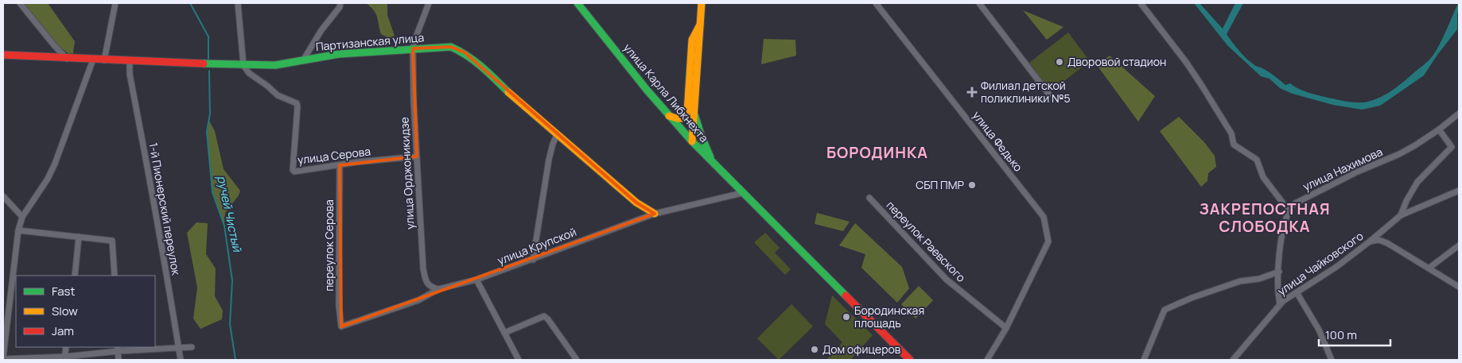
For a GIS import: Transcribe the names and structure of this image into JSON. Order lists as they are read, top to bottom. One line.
{"streets":{"main road":["Партизанская улица","улица Карла Либкнехта"],"street":["улица Федько","улица Серова","улица Нахимова","улица Орджоникидзе","1-й Пионерский переулок","переулок Раевского","переулок Серова","улица Крупской","улица Чайковского"]},"crossings":[["Партизанская улица","улица Серова"],["Партизанская улица","улица Орджоникидзе"],["Партизанская улица","1-й Пионерский переулок"],["Партизанская улица","улица Крупской"],["улица Карла Либкнехта","улица Крупской"],["улица Федько","переулок Раевского"],["улица Серова","улица Орджоникидзе"],["улица Серова","переулок Серова"],["улица Нахимова","улица Чайковского"],["улица Орджоникидзе","улица Крупской"],["переулок Серова","улица Крупской"]],"districts":["БОРОДИНКА","ЗАКРЕПОСТНАЯ СЛОБОДКА"],"water":["ручей Чистый"],"places":{"other":["Дворовой стадион","СБП ПМР","Бородинская площадь","Дом офицеров"],"health":["Филиал детской поликлиники №5"]},"legend":["Fast","Slow","Jam"],"scale_bar":"100 m"}
